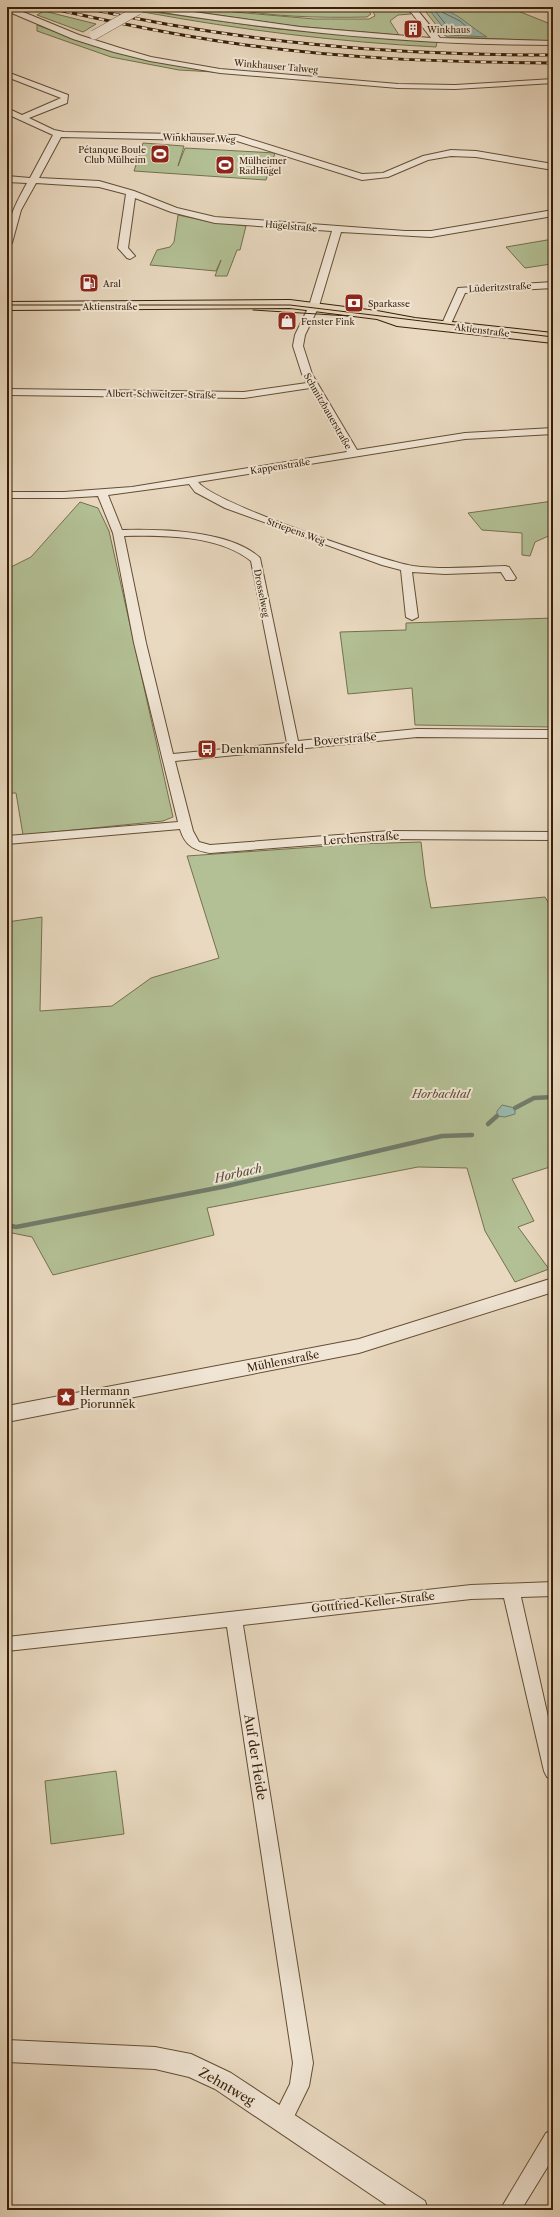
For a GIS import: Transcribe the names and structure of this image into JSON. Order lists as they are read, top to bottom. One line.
{"streets":{"main road":["Aktienstraße"],"street":["Winkhauser Talweg","Winkhauser Weg","Hügelstraße","Lüderitzstraße","Albert-Schweitzer-Straße","Schmitzbauerstraße","Kappenstraße","Striepens Weg","Drosselweg","Boverstraße","Lerchenstraße","Mühlenstraße","Gottfried-Keller-Straße","Auf der Heide","Zehntweg"]},"crossings":[["Hügelstraße","Schmitzbauerstraße"],["Lüderitzstraße","Aktienstraße"],["Aktienstraße","Schmitzbauerstraße"],["Albert-Schweitzer-Straße","Schmitzbauerstraße"],["Schmitzbauerstraße","Kappenstraße"],["Kappenstraße","Striepens Weg"],["Drosselweg","Boverstraße"],["Gottfried-Keller-Straße","Auf der Heide"],["Auf der Heide","Zehntweg"]],"water":["Horbach"],"parks":["Horbachtal"],"places":{"building":["Winkhaus"],"sports":["Pétanque Boule Club Mülheim","Mülheimer RadHügel"],"fuel station":["Aral"],"bank":["Sparkasse"],"shop":["Fenster Fink"],"bus stop":["Denkmannsfeld"],"place":["Hermann Piorunnek"]}}
